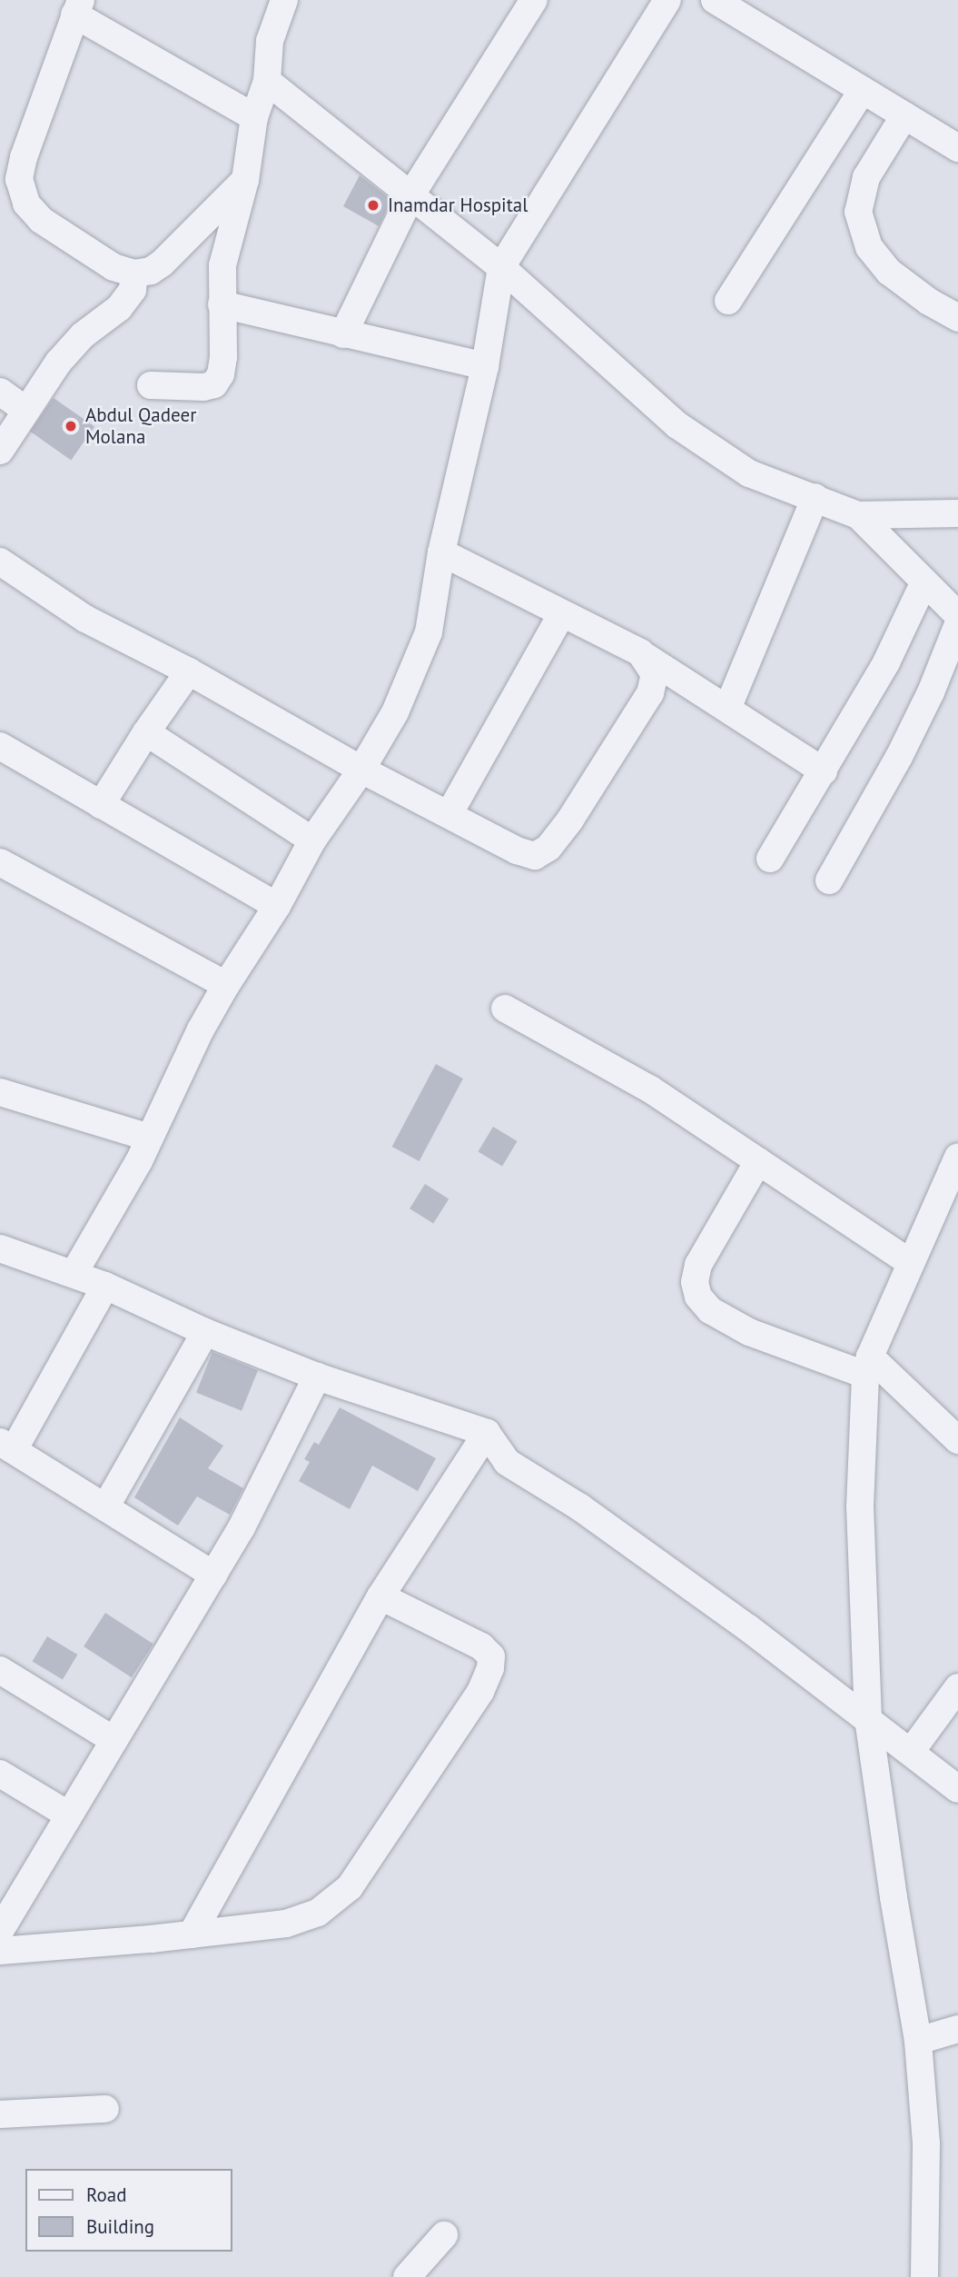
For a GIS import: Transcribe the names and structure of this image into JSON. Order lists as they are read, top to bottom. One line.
{"places":["Inamdar Hospital","Abdul Qadeer Molana"],"legend":["Road","Building"]}
